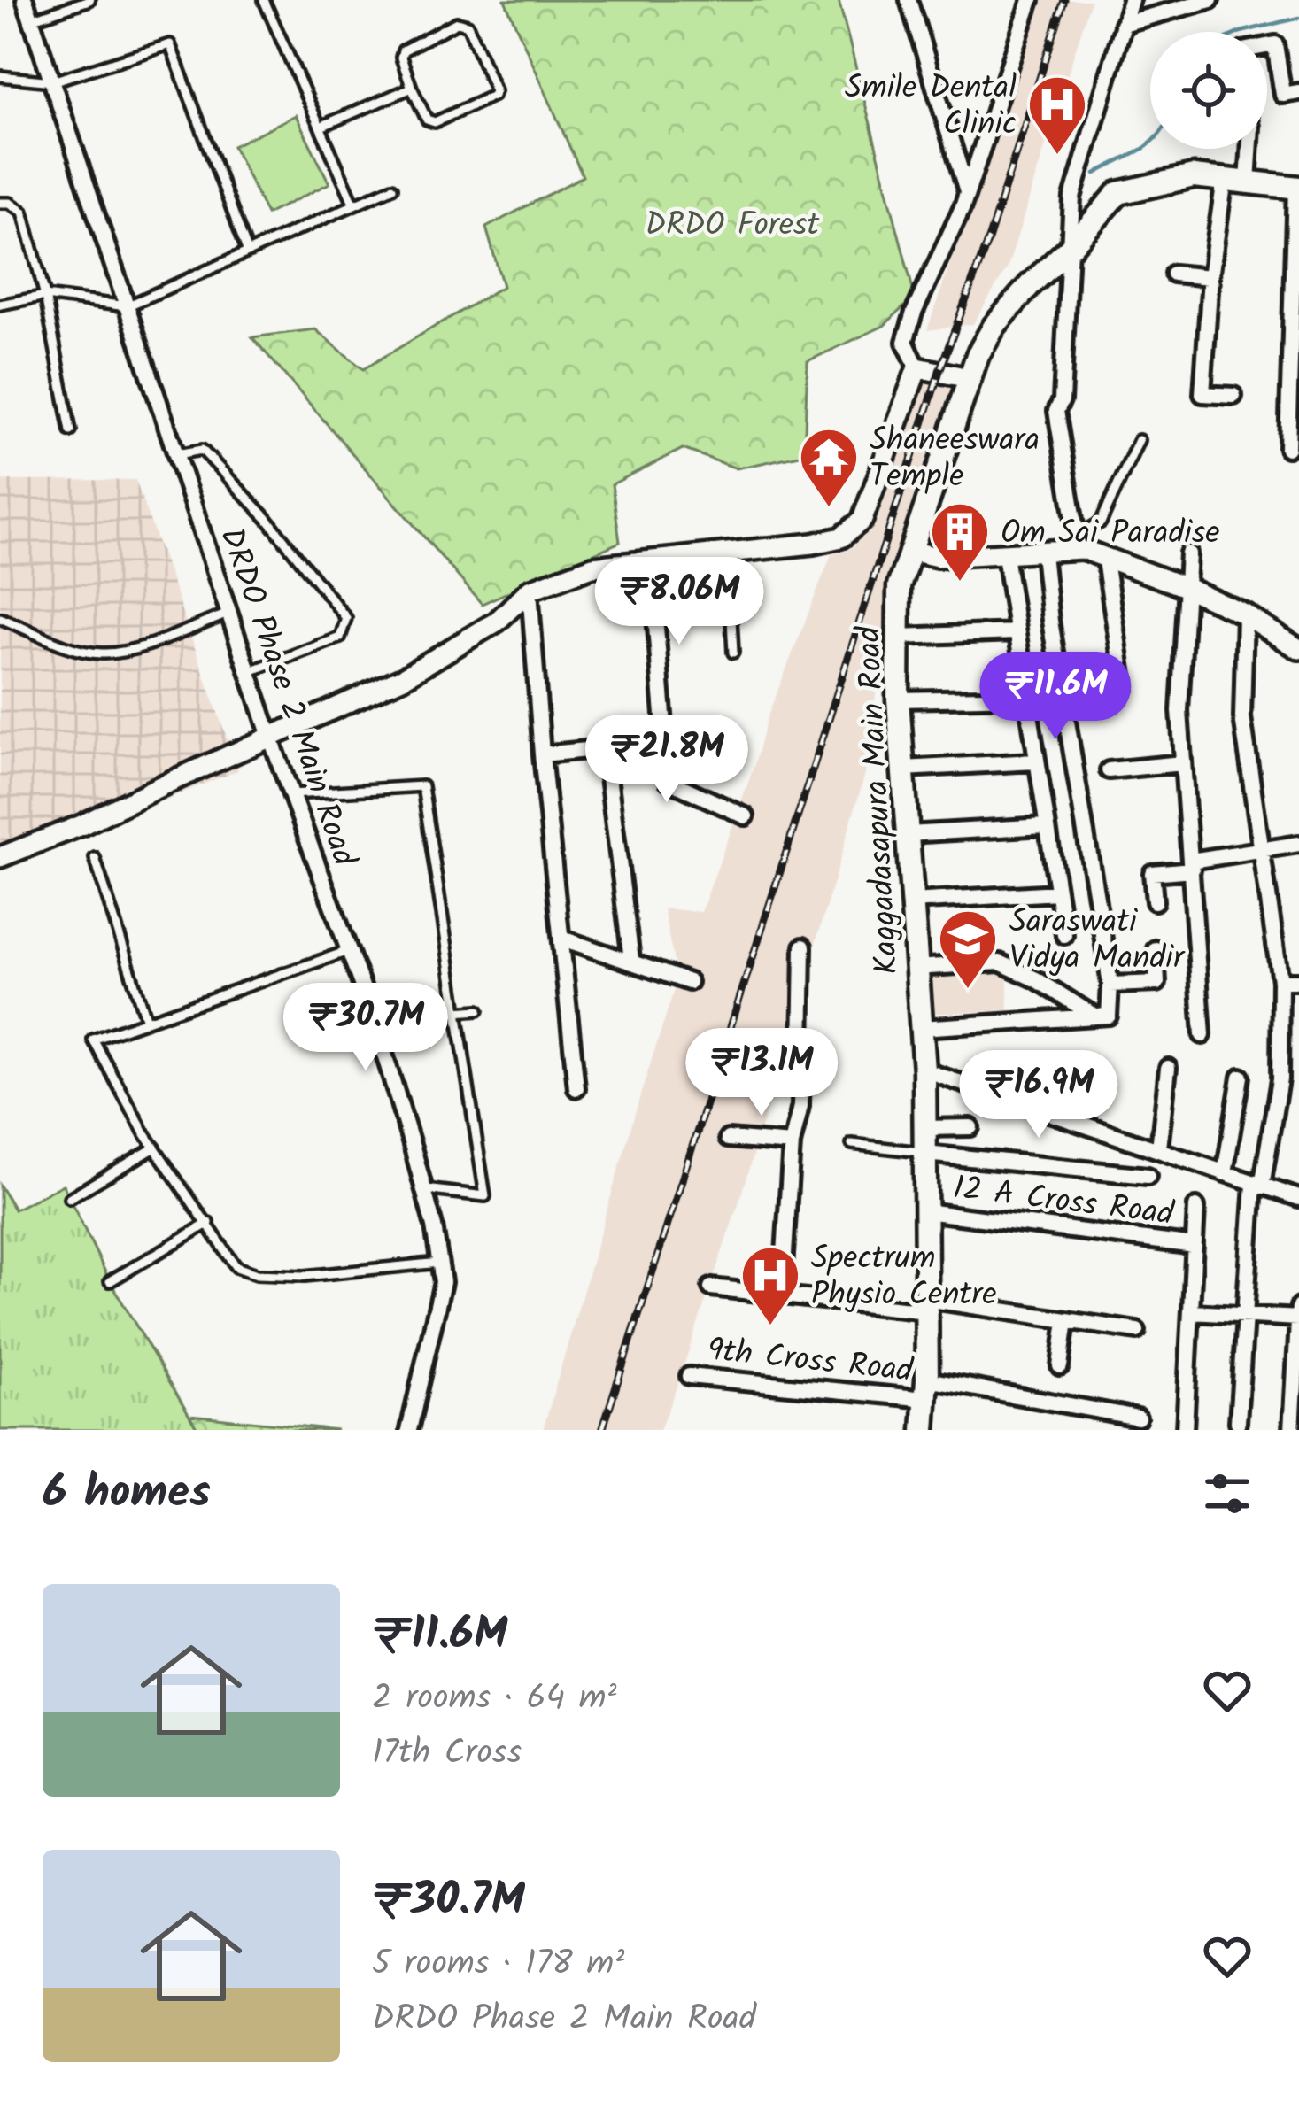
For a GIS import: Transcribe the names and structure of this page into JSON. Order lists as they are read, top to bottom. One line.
{"streets":{"main road":["Kaggadasapura Main Road"],"street":["DRDO Phase 2 Main Road","12 A Cross Road","9th Cross Road"]},"crossings":[["Kaggadasapura Main Road","12 A Cross Road"],["Kaggadasapura Main Road","9th Cross Road"]],"parks":["DRDO Forest"],"places":{"hospital":["Smile Dental Clinic","Spectrum Physio Centre"],"temple":["Shaneeswara Temple"],"building":["Om Sai Paradise"],"school or university":["Saraswati Vidya Mandir"]},"page":{"price":["₹8.06M","₹11.6M","₹21.8M","₹30.7M","₹13.1M","₹16.9M"],"heading":"6 homes","list":[{"name":"₹11.6M","note":"2 rooms · 64 m² · 17th Cross"},{"name":"₹30.7M","note":"5 rooms · 178 m² · DRDO Phase 2 Main Road"}]}}
